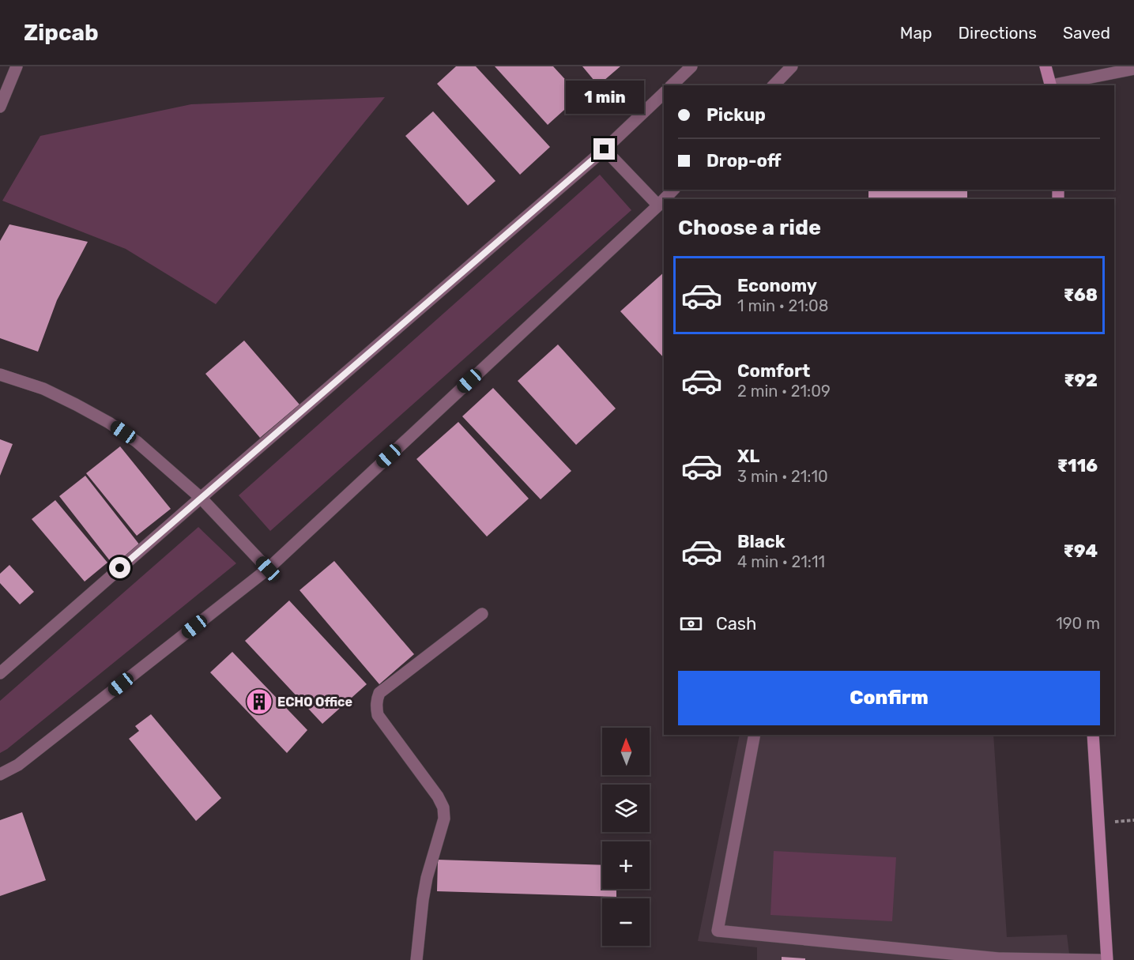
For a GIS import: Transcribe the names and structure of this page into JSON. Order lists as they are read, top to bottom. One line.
{"places":{"building":["ECHO Office"]},"north":"top","page":{"header":"Zipcab","nav":["Map","Directions","Saved"],"bubble":"1 min","banner":["Pickup","Drop-off"],"heading":"Choose a ride","list":[{"name":"Economy","note":"1 min · 21:08","value":"₹68"},{"name":"Comfort","note":"2 min · 21:09","value":"₹92"},{"name":"XL","note":"3 min · 21:10","value":"₹116"},{"name":"Black","note":"4 min · 21:11","value":"₹94"}],"pay":["Cash","190 m"],"buttons":"Confirm","map_buttons":["+","−"]}}
